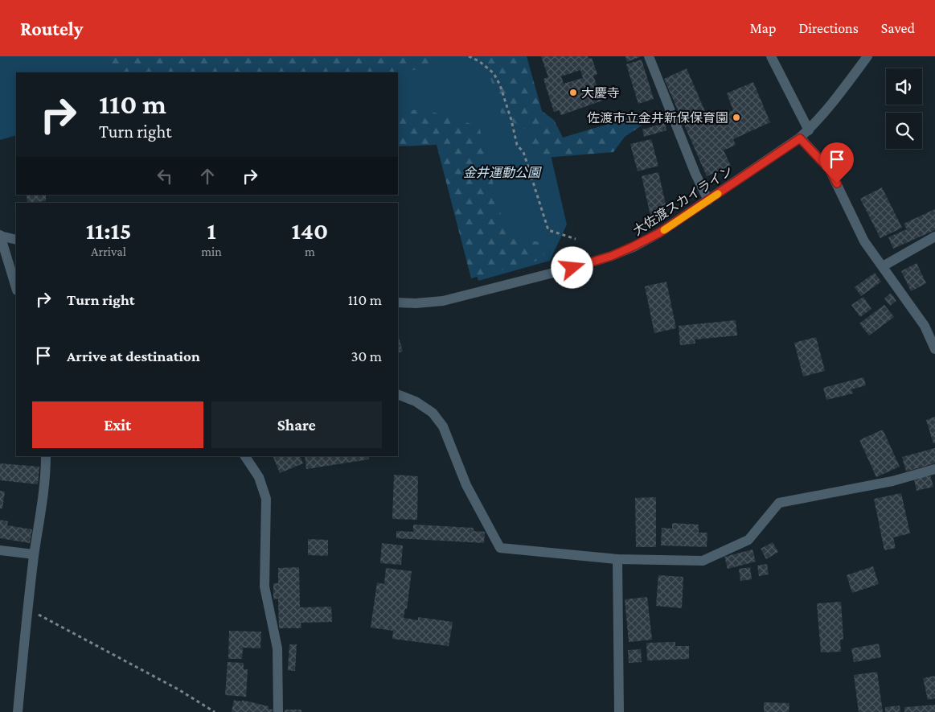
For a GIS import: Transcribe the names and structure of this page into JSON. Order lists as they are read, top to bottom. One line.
{"streets":{"street":["大佐渡スカイライン"]},"parks":["金井運動公園"],"places":["大慶寺","佐渡市立金井新保保育園"],"page":{"header":"Routely","nav":["Map","Directions","Saved"],"turn":["110 m","Turn right"],"eta":["11:15","Arrival","1","min","140","m"],"list":[{"name":"Turn right","value":"110 m"},{"name":"Arrive at destination","value":"30 m"}],"buttons":["Exit","Share"]}}
